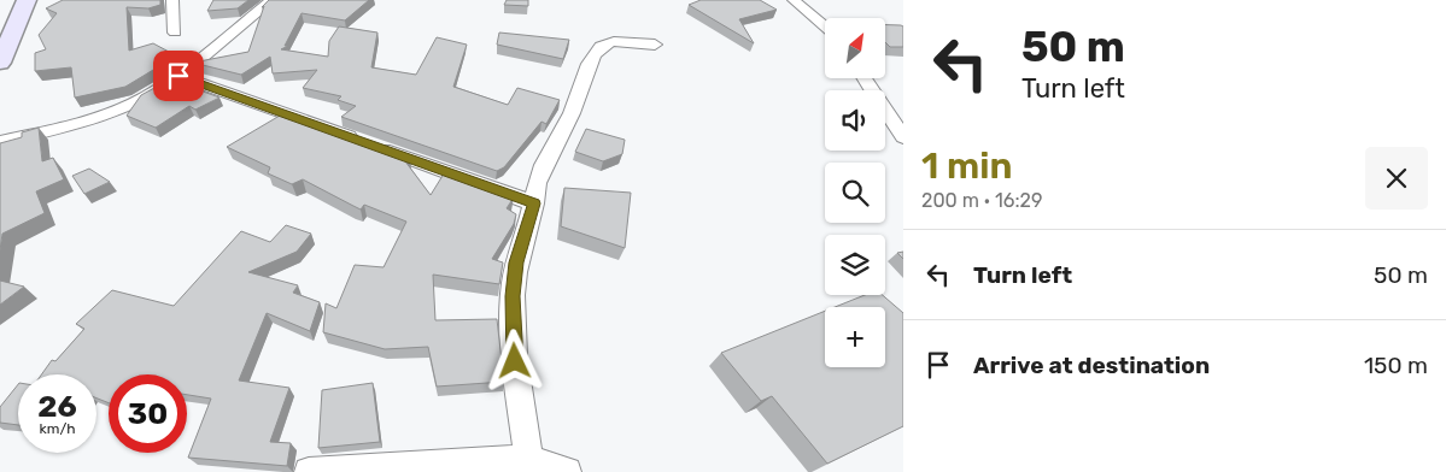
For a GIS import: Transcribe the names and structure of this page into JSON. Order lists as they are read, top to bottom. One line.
{"north":"top right","page":{"turn":["50 m","Turn left"],"map_buttons":"+","heading":["1 min","200 m · 16:29"],"list":[{"name":"Turn left","value":"50 m"},{"name":"Arrive at destination","value":"150 m"}],"speed":"26 km/h","limit":"30"}}
